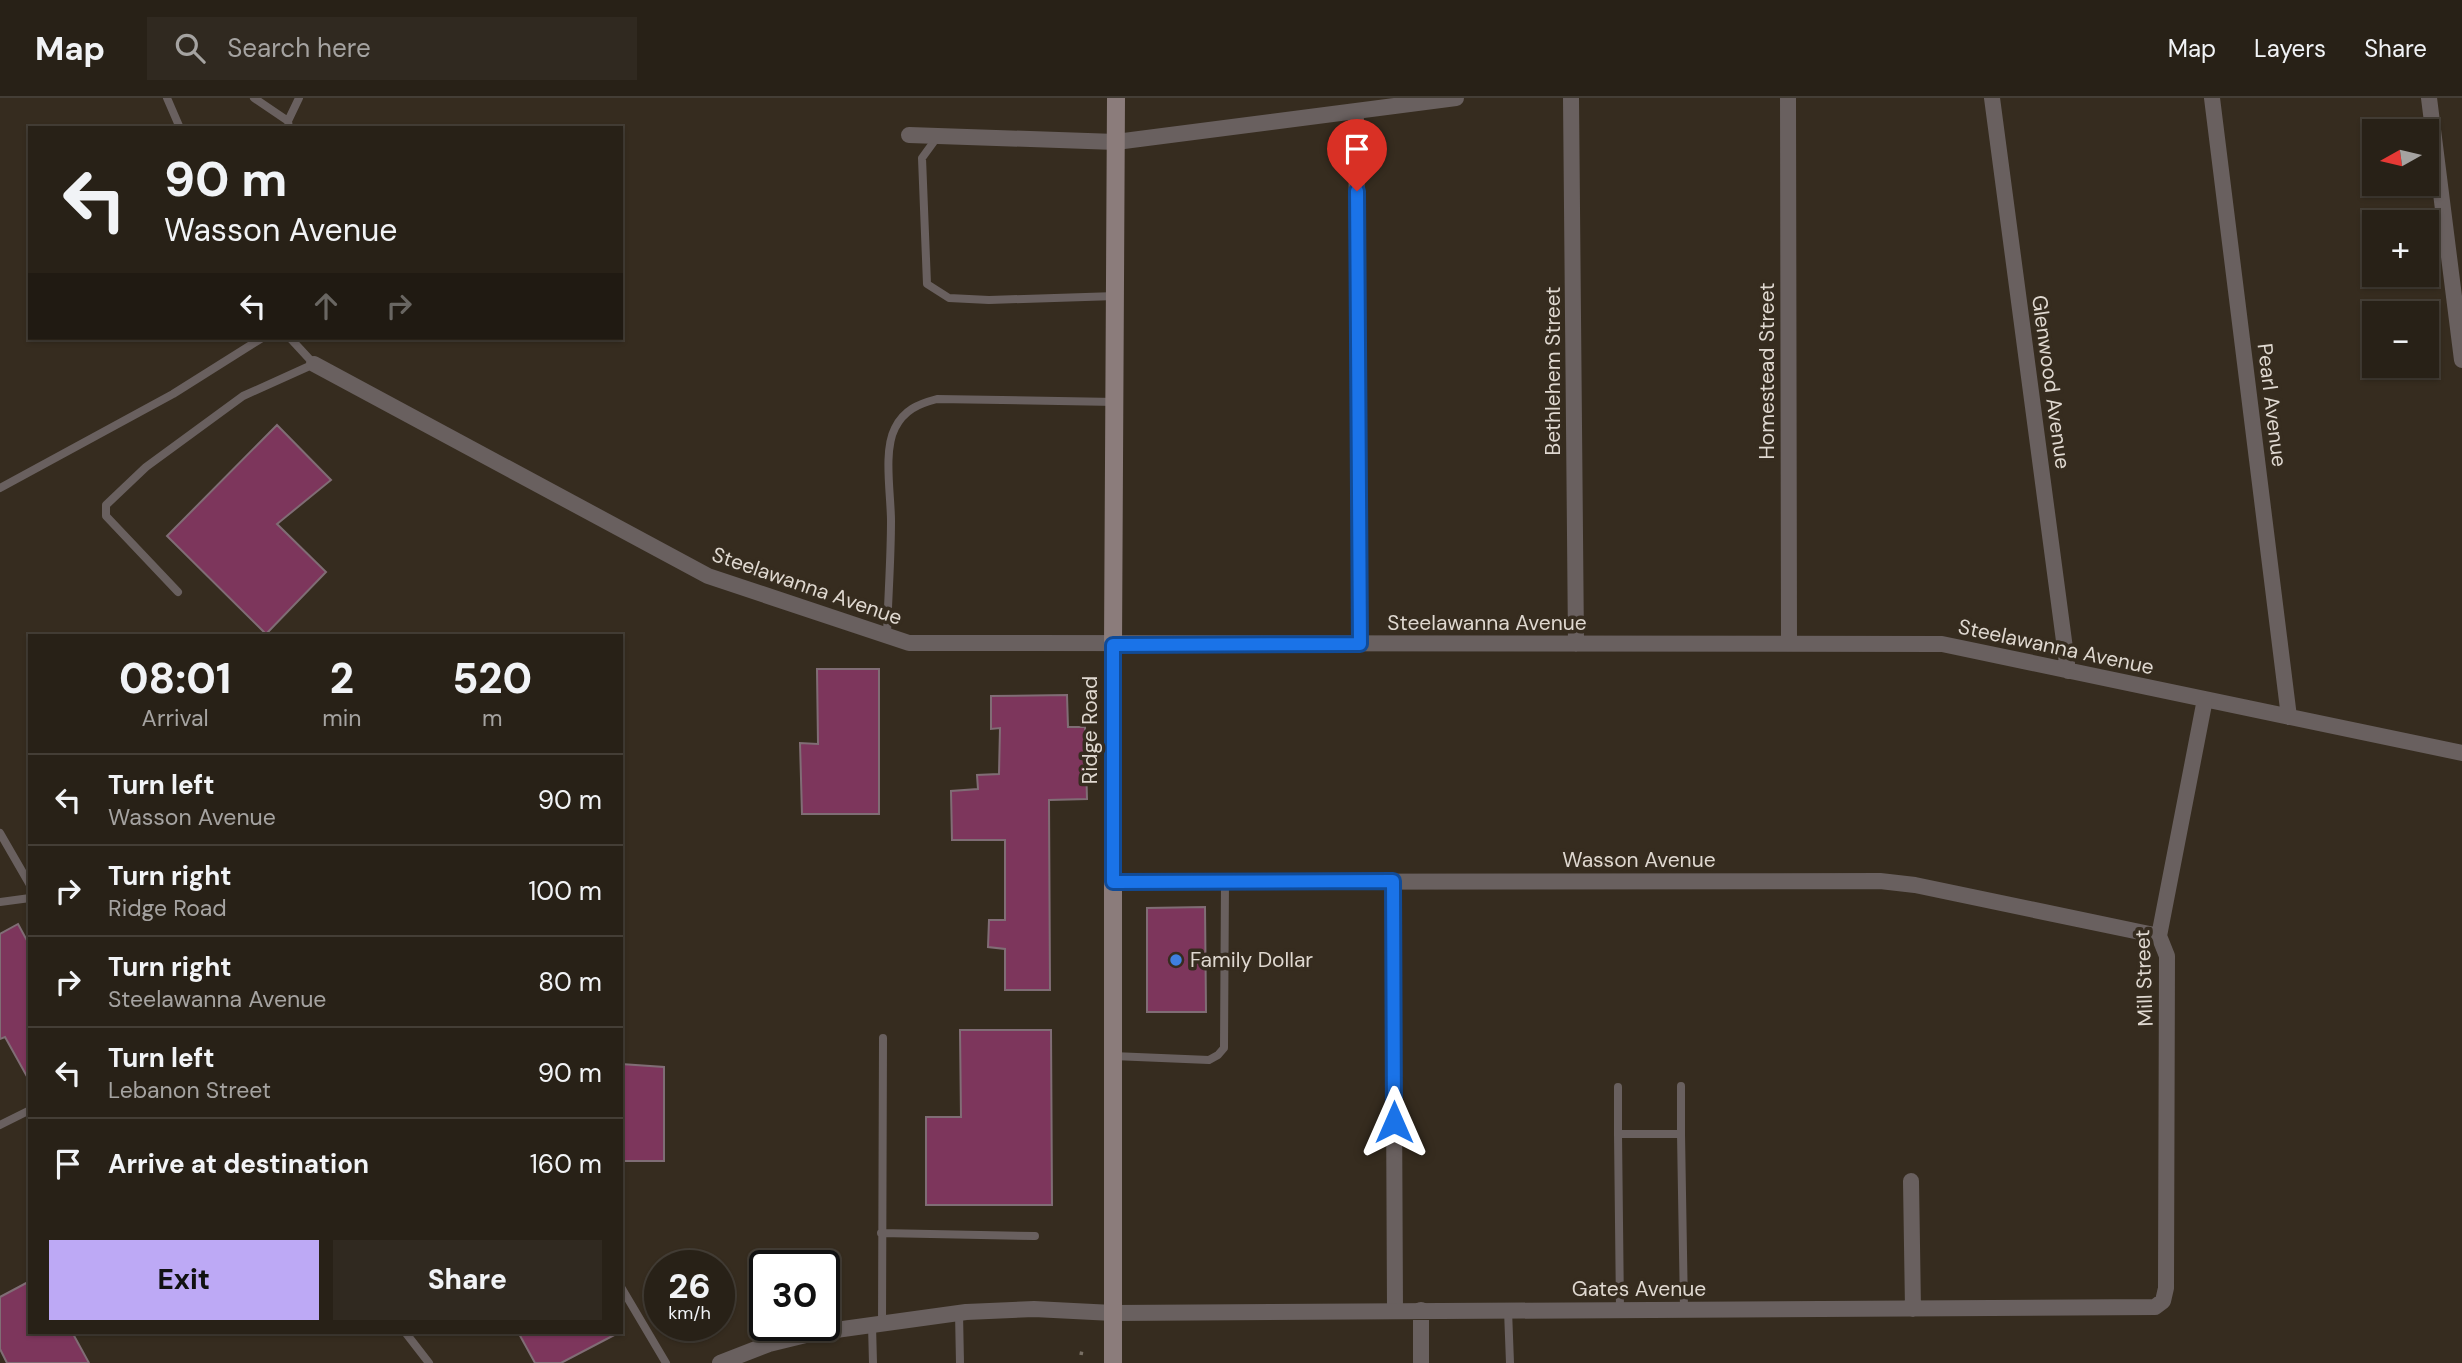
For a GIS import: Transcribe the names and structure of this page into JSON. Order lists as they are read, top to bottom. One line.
{"streets":{"main road":["Ridge Road"],"street":["Bethlehem Street","Homestead Street","Glenwood Avenue","Pearl Avenue","Steelawanna Avenue","Wasson Avenue","Mill Street","Gates Avenue"]},"crossings":[["Bethlehem Street","Steelawanna Avenue"],["Homestead Street","Steelawanna Avenue"],["Glenwood Avenue","Steelawanna Avenue"],["Pearl Avenue","Steelawanna Avenue"],["Steelawanna Avenue","Ridge Road"],["Steelawanna Avenue","Mill Street"],["Ridge Road","Wasson Avenue"],["Ridge Road","Gates Avenue"],["Wasson Avenue","Mill Street"],["Mill Street","Gates Avenue"]],"places":["Family Dollar"],"north":"left","page":{"header":"Map","search":"Search here","nav":["Map","Layers","Share"],"map_buttons":["+","−"],"turn":["90 m","Wasson Avenue"],"eta":["08:01","Arrival","2","min","520","m"],"list":[{"name":"Turn left","note":"Wasson Avenue","value":"90 m"},{"name":"Turn right","note":"Ridge Road","value":"100 m"},{"name":"Turn right","note":"Steelawanna Avenue","value":"80 m"},{"name":"Turn left","note":"Lebanon Street","value":"90 m"},{"name":"Arrive at destination","value":"160 m"}],"buttons":["Exit","Share"],"speed":"26 km/h","limit":"30"}}
